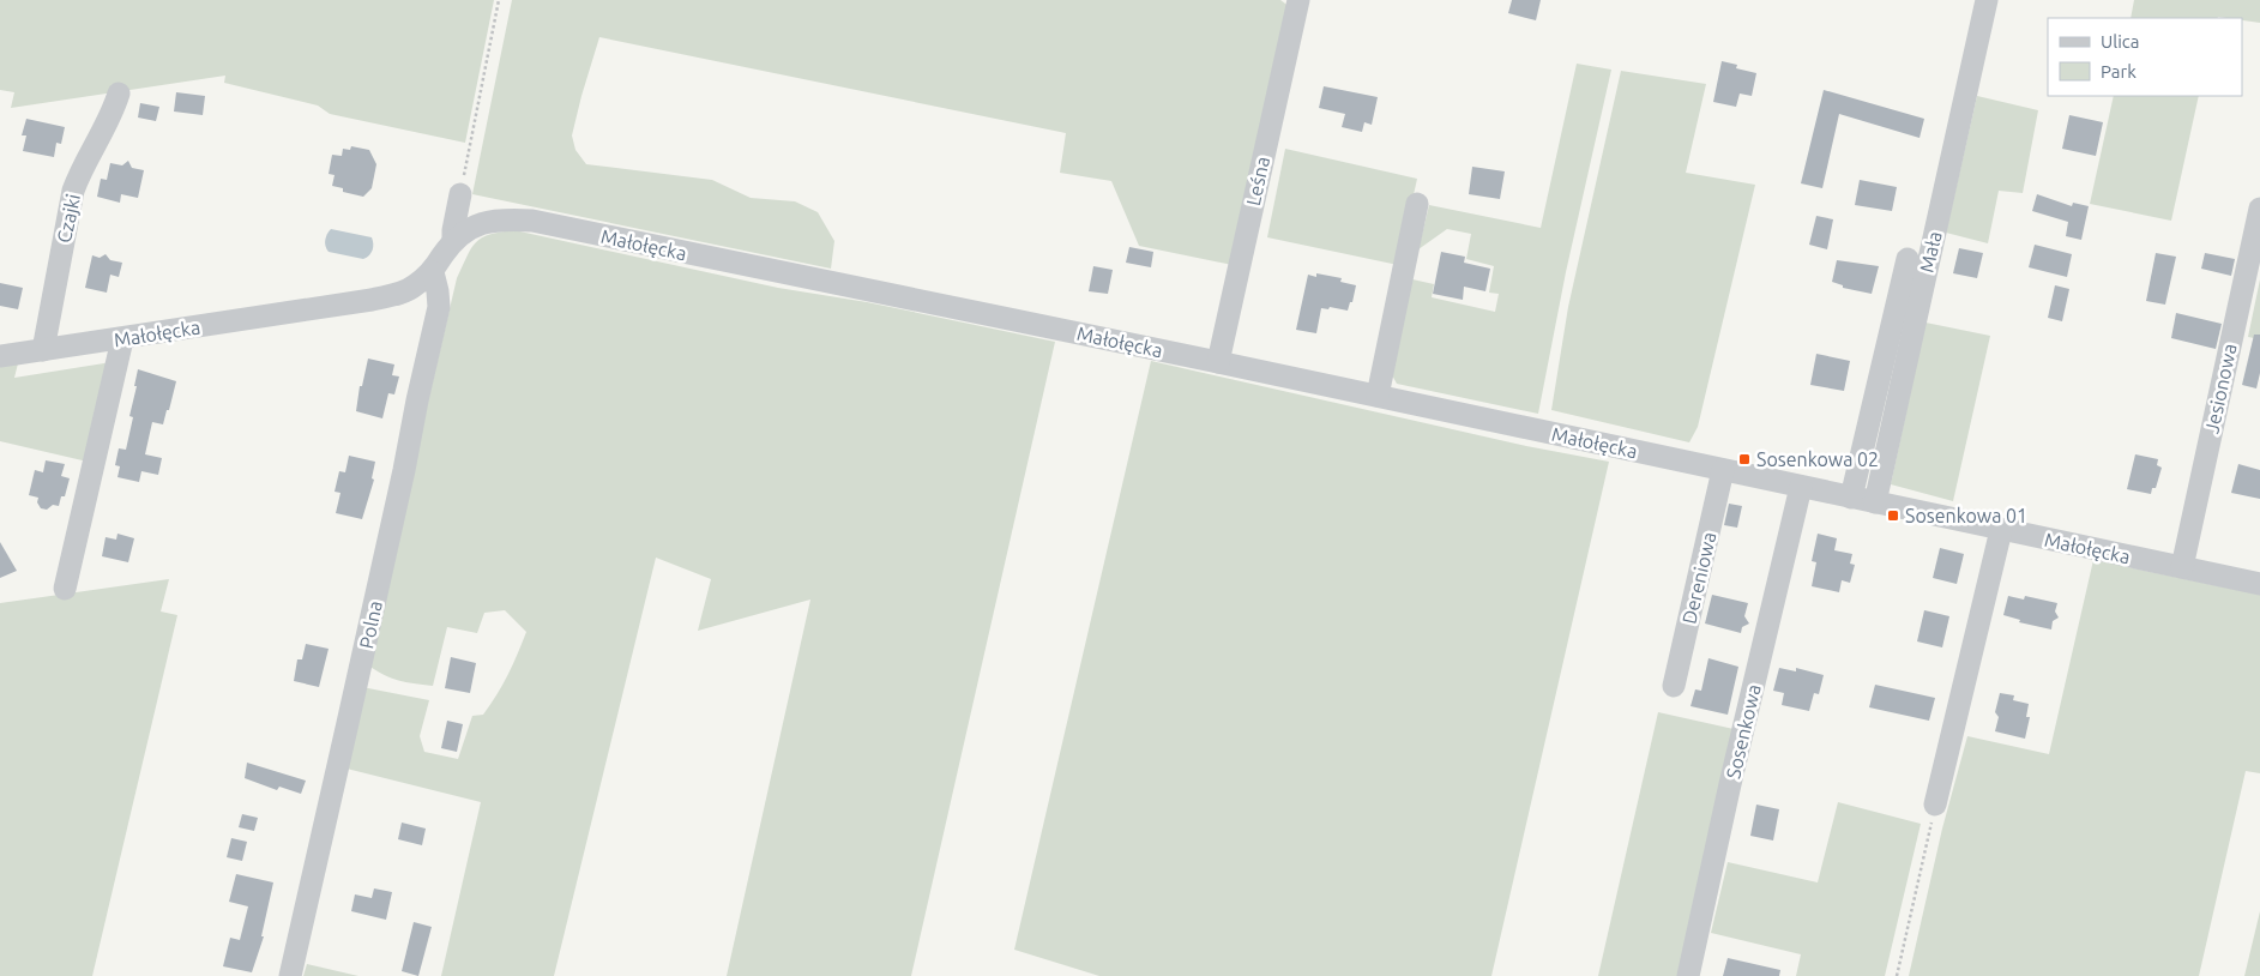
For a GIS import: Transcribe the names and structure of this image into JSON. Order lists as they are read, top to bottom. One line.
{"streets":{"street":["Leśna","Czajki","Małołęcka","Mała","Jesionowa","Dereniowa","Polna","Sosenkowa"]},"crossings":[["Leśna","Małołęcka"],["Czajki","Małołęcka"],["Małołęcka","Mała"],["Małołęcka","Jesionowa"],["Małołęcka","Dereniowa"],["Małołęcka","Polna"],["Małołęcka","Sosenkowa"]],"places":{"transit":["Sosenkowa 02","Sosenkowa 01"]},"legend":["Ulica","Park"]}
